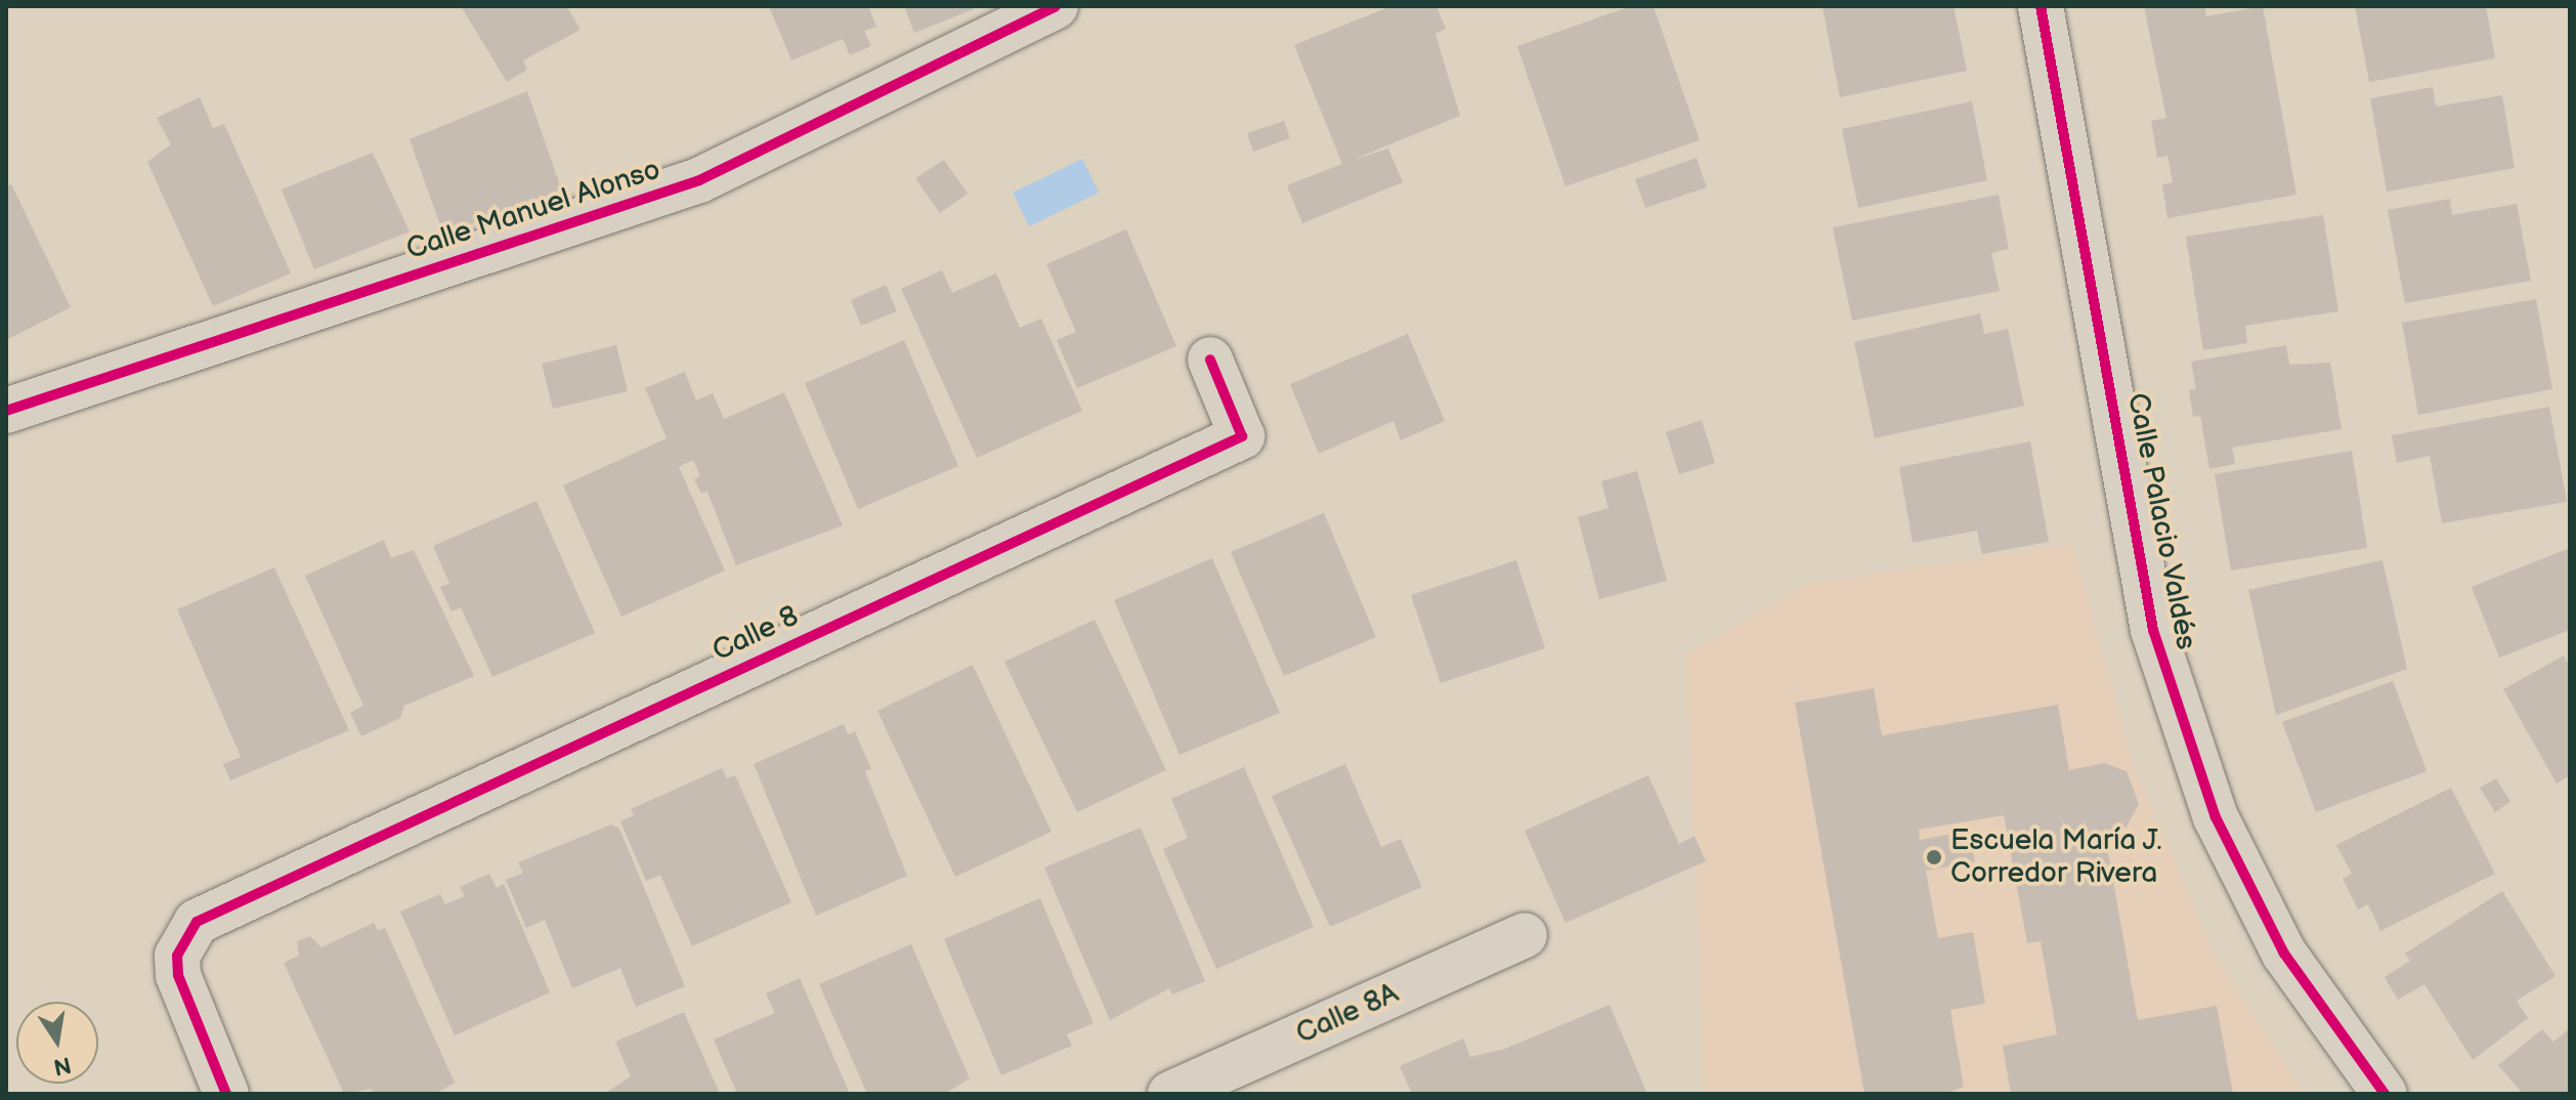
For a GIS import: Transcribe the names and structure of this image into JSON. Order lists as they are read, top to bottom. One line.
{"streets":{"street":["Calle Manuel Alonso","Calle Palacio Valdés","Calle 8","Calle 8A"]},"places":["Escuela María J. Corredor Rivera"],"north":"bottom"}
